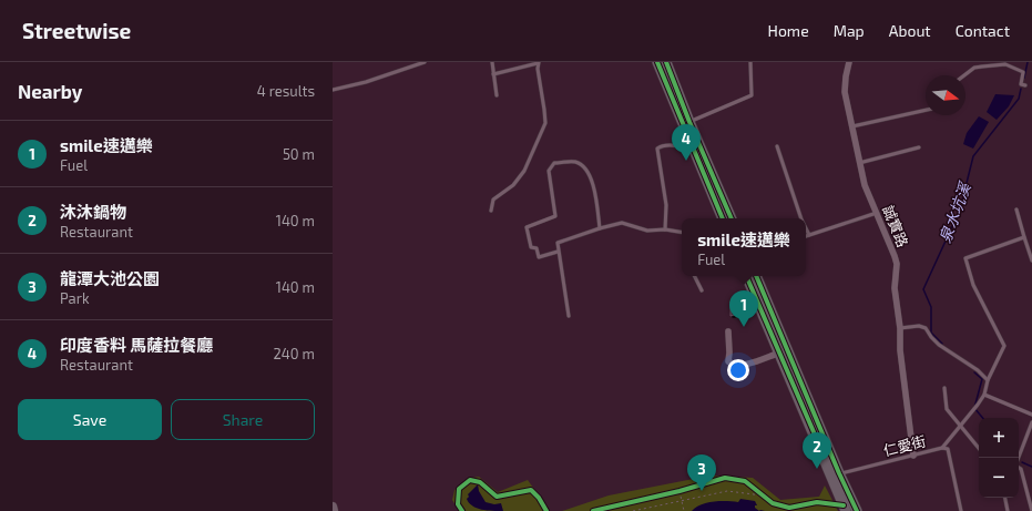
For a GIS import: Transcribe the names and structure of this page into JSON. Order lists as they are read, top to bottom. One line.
{"streets":{"street":["誠實路"],"lane":["仁愛街"]},"crossings":[["誠實路","仁愛街"]],"water":["泉水坑溪"],"north":"right","page":{"header":"Streetwise","nav":["Home","Map","About","Contact"],"heading":["Nearby","4 results"],"list":[{"mark":"1","name":"smile速邁樂","note":"Fuel","value":"50 m"},{"mark":"2","name":"沐沐鍋物","note":"Restaurant","value":"140 m"},{"mark":"3","name":"龍潭大池公園","note":"Park","value":"140 m"},{"mark":"4","name":"印度香料 馬薩拉餐廳","note":"Restaurant","value":"240 m"}],"pins":["4","1","2","3"],"popup":["smile速邁樂","Fuel"],"buttons":["Save","Share"],"map_buttons":["+","−"]}}
